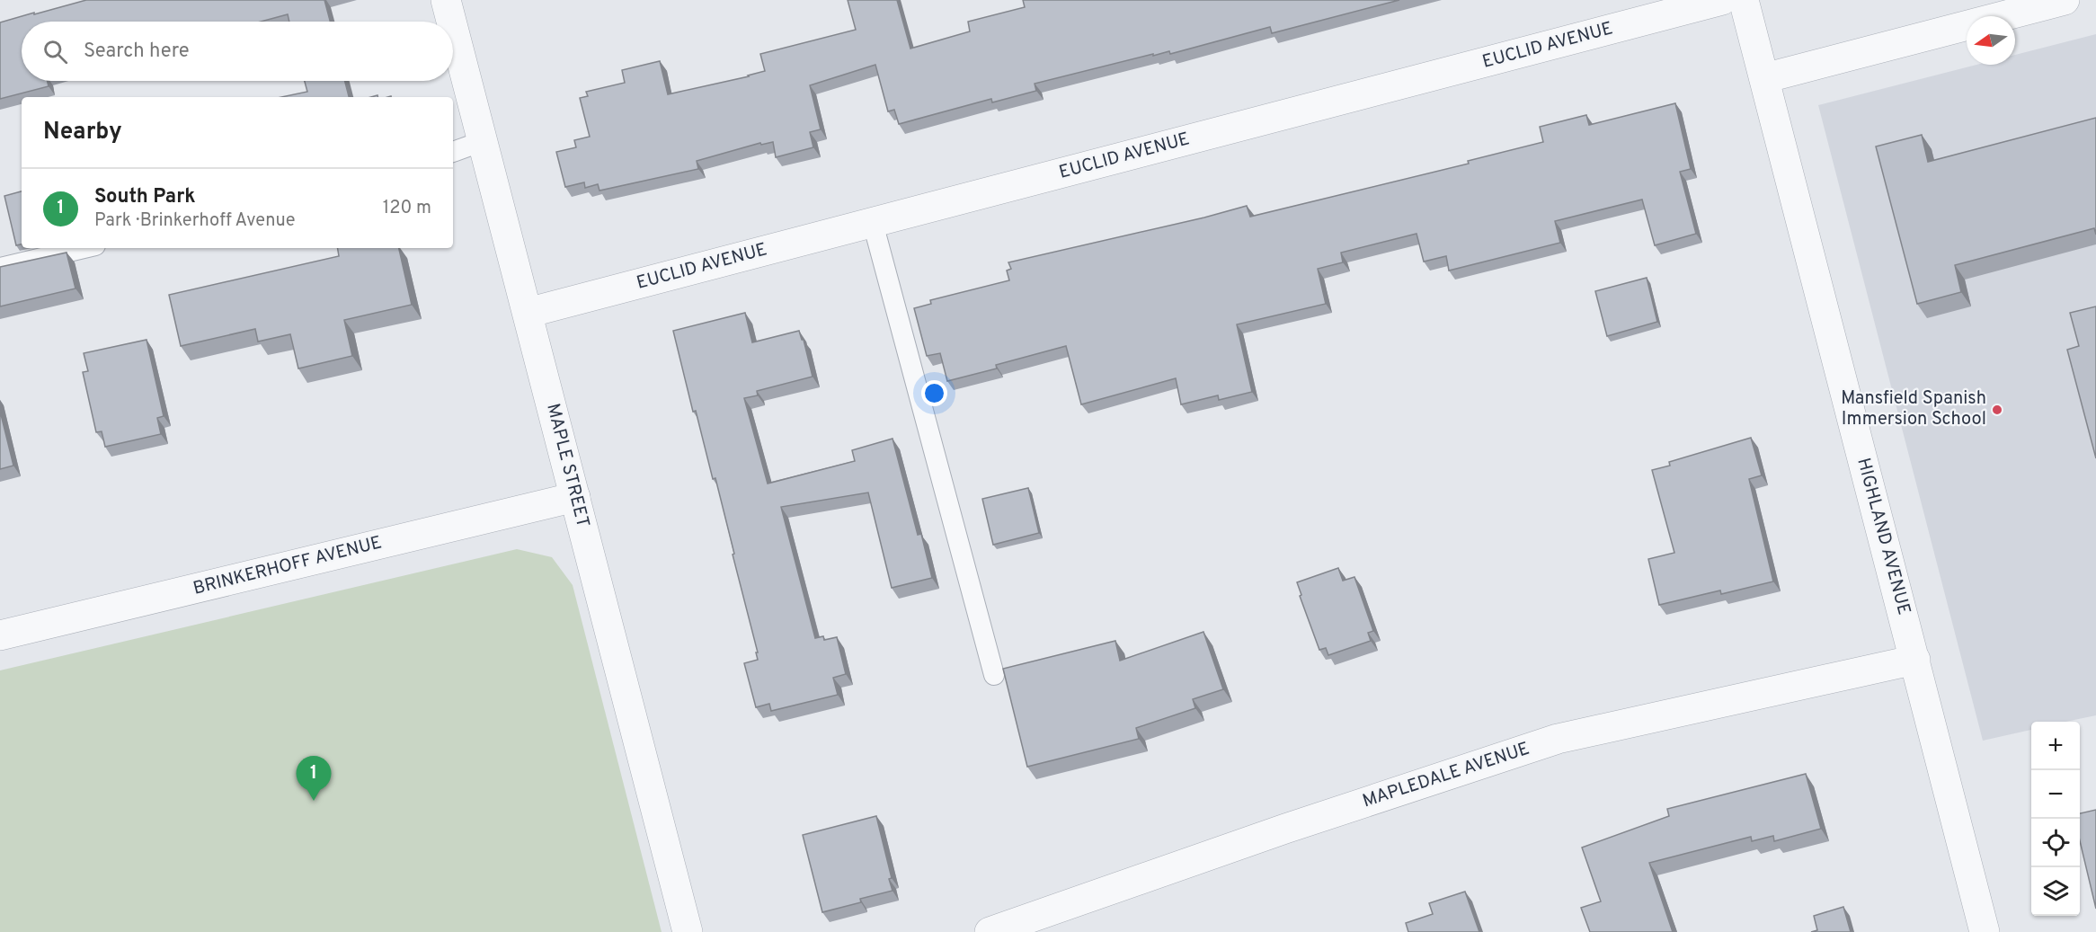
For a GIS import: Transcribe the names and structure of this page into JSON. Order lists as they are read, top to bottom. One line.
{"streets":{"street":["EUCLID AVENUE","MAPLE STREET","HIGHLAND AVENUE","BRINKERHOFF AVENUE","MAPLEDALE AVENUE"]},"crossings":[["EUCLID AVENUE","MAPLE STREET"],["MAPLE STREET","BRINKERHOFF AVENUE"],["HIGHLAND AVENUE","MAPLEDALE AVENUE"]],"places":["Mansfield Spanish Immersion School"],"north":"left","page":{"search":"Search here","heading":"Nearby","list":[{"mark":"1","name":"South Park","note":"Park · Brinkerhoff Avenue","value":"120 m"}],"map_buttons":["+","−"],"pins":"1"}}
